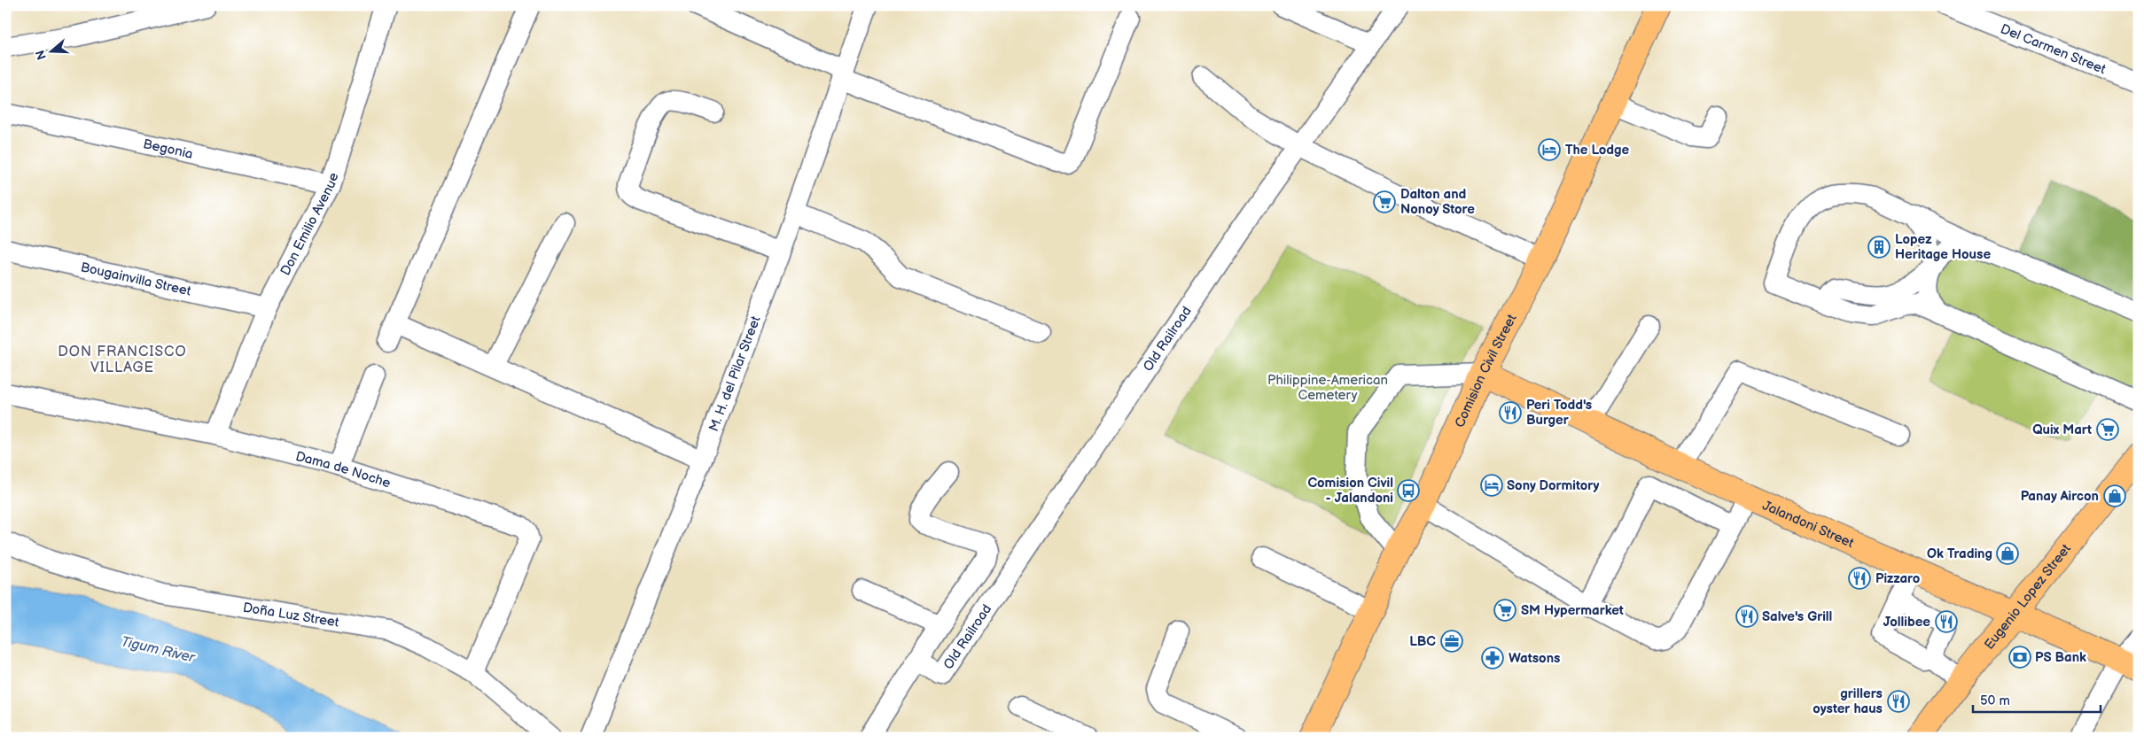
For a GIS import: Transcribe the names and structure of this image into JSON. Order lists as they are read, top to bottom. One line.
{"streets":{"main road":["Comision Civil Street","Jalandoni Street","Eugenio Lopez Street"],"street":["Del Carmen Street","Begonia","Don Emilio Avenue","Bougainvilla Street","Old Railroad","M. H. del Pilar Street","Dama de Noche","Doña Luz Street"]},"crossings":[["Begonia","Don Emilio Avenue"],["Don Emilio Avenue","Bougainvilla Street"],["Don Emilio Avenue","Dama de Noche"],["Comision Civil Street","Jalandoni Street"],["Dama de Noche","Doña Luz Street"],["Jalandoni Street","Eugenio Lopez Street"]],"districts":["DON FRANCISCO VILLAGE"],"water":["Tigum River"],"parks":["Philippine-American Cemetery"],"places":{"hotel":["The Lodge","Sony Dormitory"],"supermarket":["Dalton and Nonoy Store","Quix Mart","SM Hypermarket"],"building":["Lopez Heritage House"],"restaurant":["Peri Todd's Burger","Pizzaro","Salve's Grill","Jollibee","grillers oyster haus"],"bus stop":["Comision Civil - Jalandoni"],"shop":["Panay Aircon","Ok Trading"],"office":["LBC"],"bank":["PS Bank"],"pharmacy":["Watsons"]},"scale_bar":"50 m","north":"left"}
